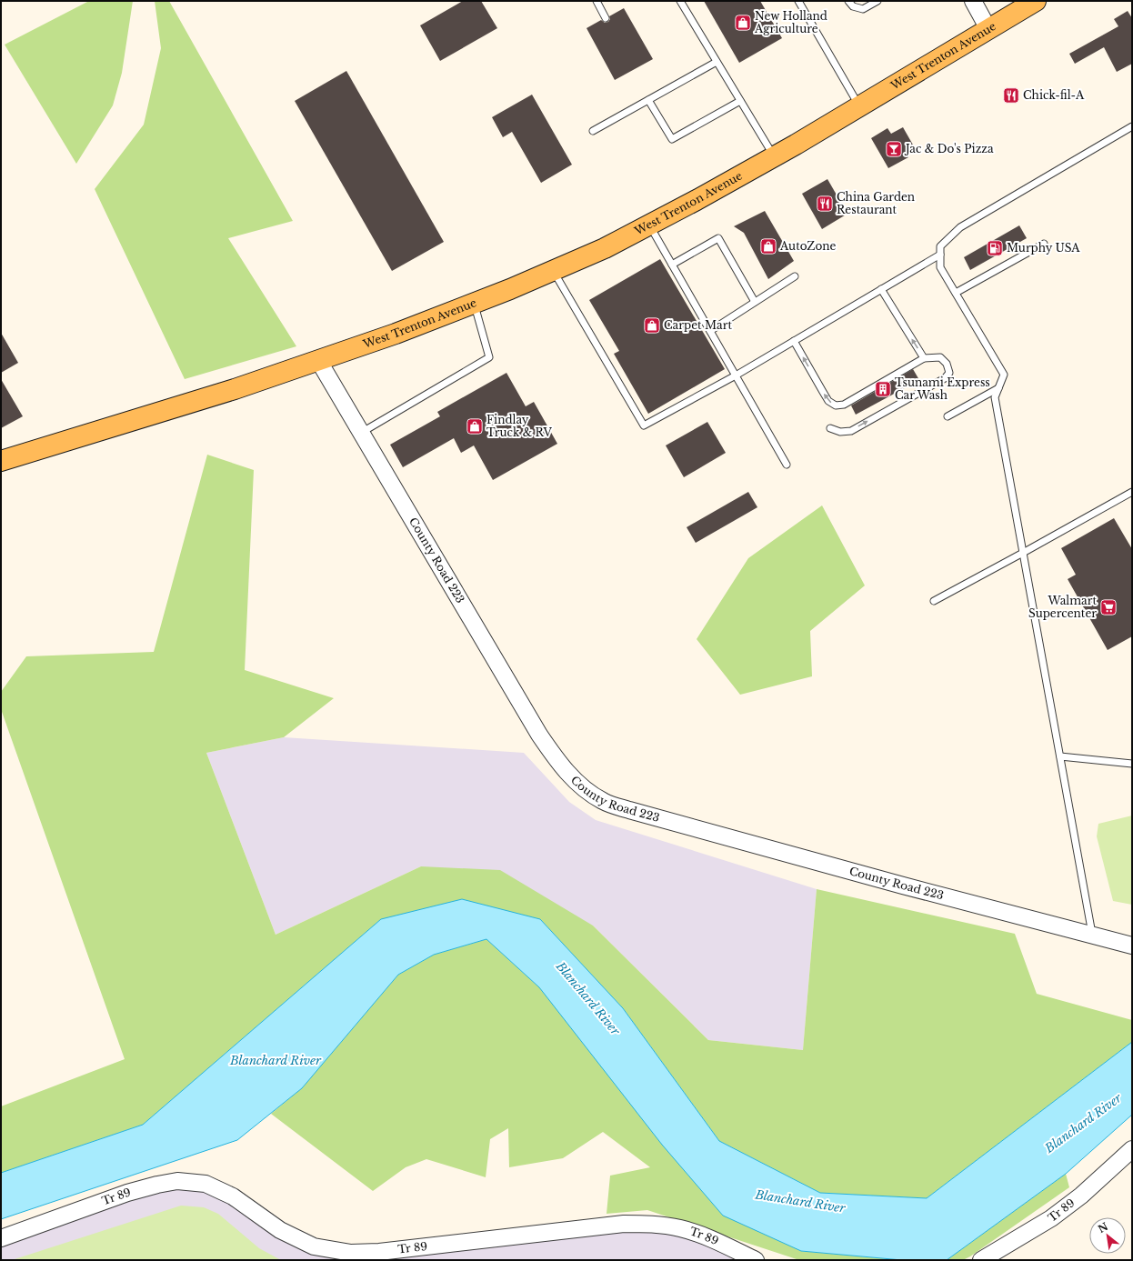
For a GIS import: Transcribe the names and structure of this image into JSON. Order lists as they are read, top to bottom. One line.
{"streets":{"main road":["West Trenton Avenue"],"street":["County Road 223","Tr 89"]},"crossings":[["West Trenton Avenue","County Road 223"]],"water":["Blanchard River"],"places":{"shop":["New Holland Agriculture","AutoZone","Carpet Mart","Findlay Truck & RV"],"restaurant":["Chick-fil-A","China Garden Restaurant"],"bar":["Jac & Do's Pizza"],"fuel station":["Murphy USA"],"building":["Tsunami Express Car Wash"],"supermarket":["Walmart Supercenter"]},"north":"top left"}
